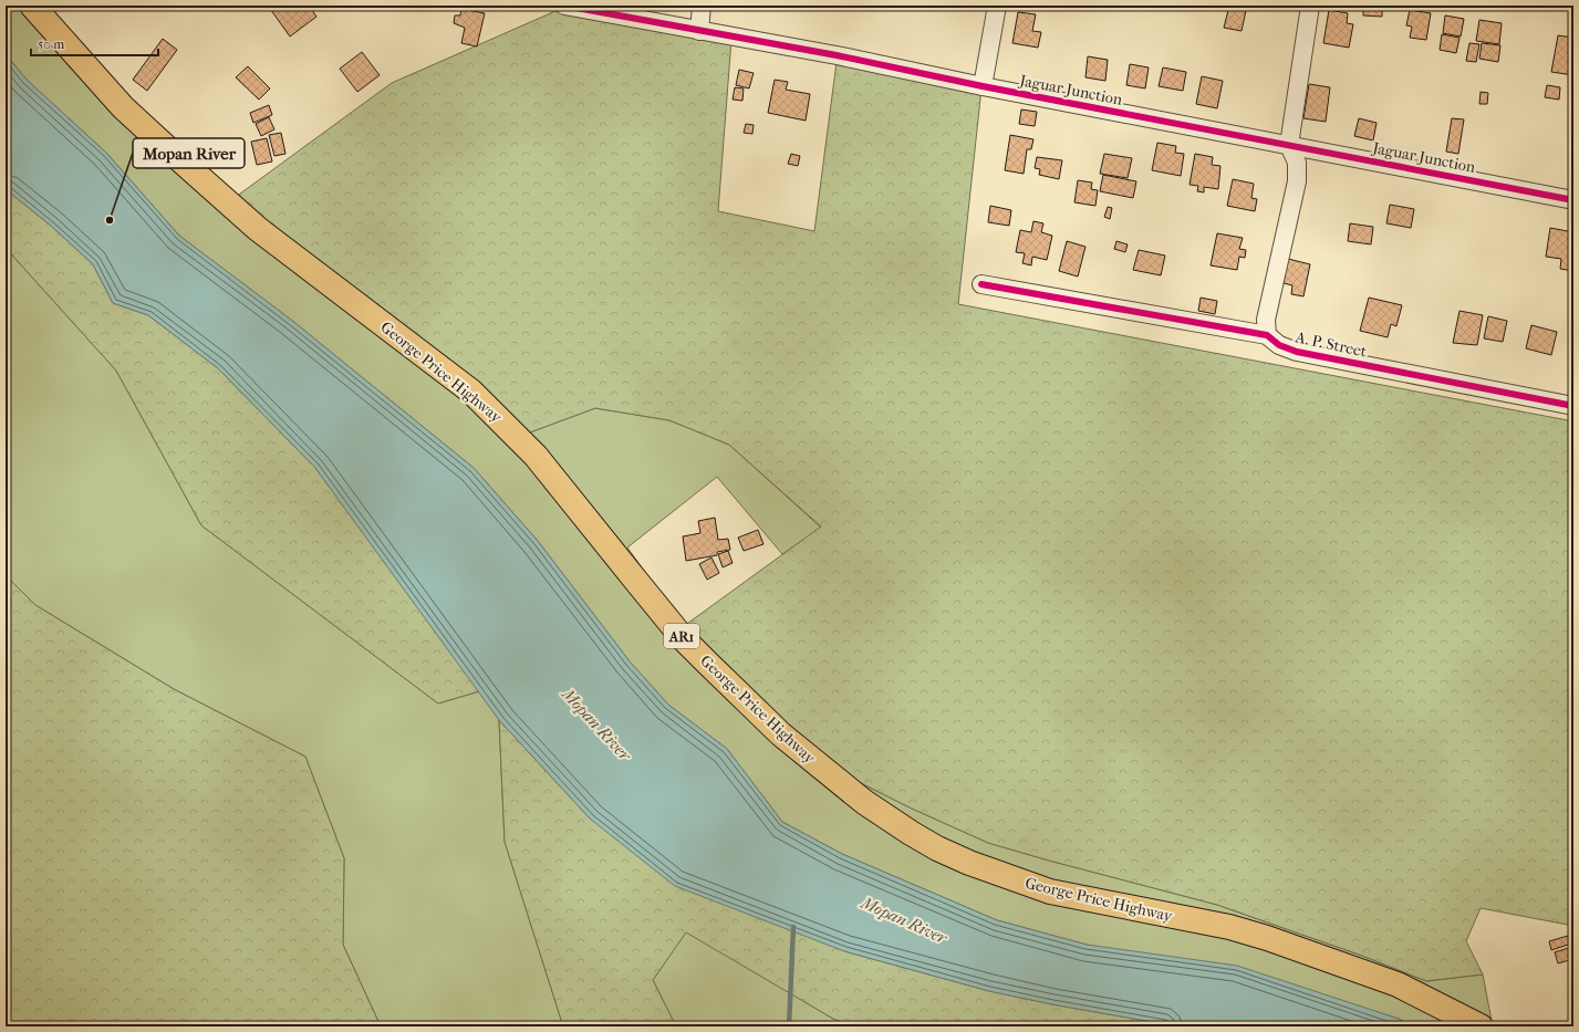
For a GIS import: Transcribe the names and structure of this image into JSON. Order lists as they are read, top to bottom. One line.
{"streets":{"highway":["George Price Highway","AR1"],"street":["Jaguar Junction","A. P. Street"]},"water":["Mopan River"],"places":["Mopan River"],"scale_bar":"50 m"}
